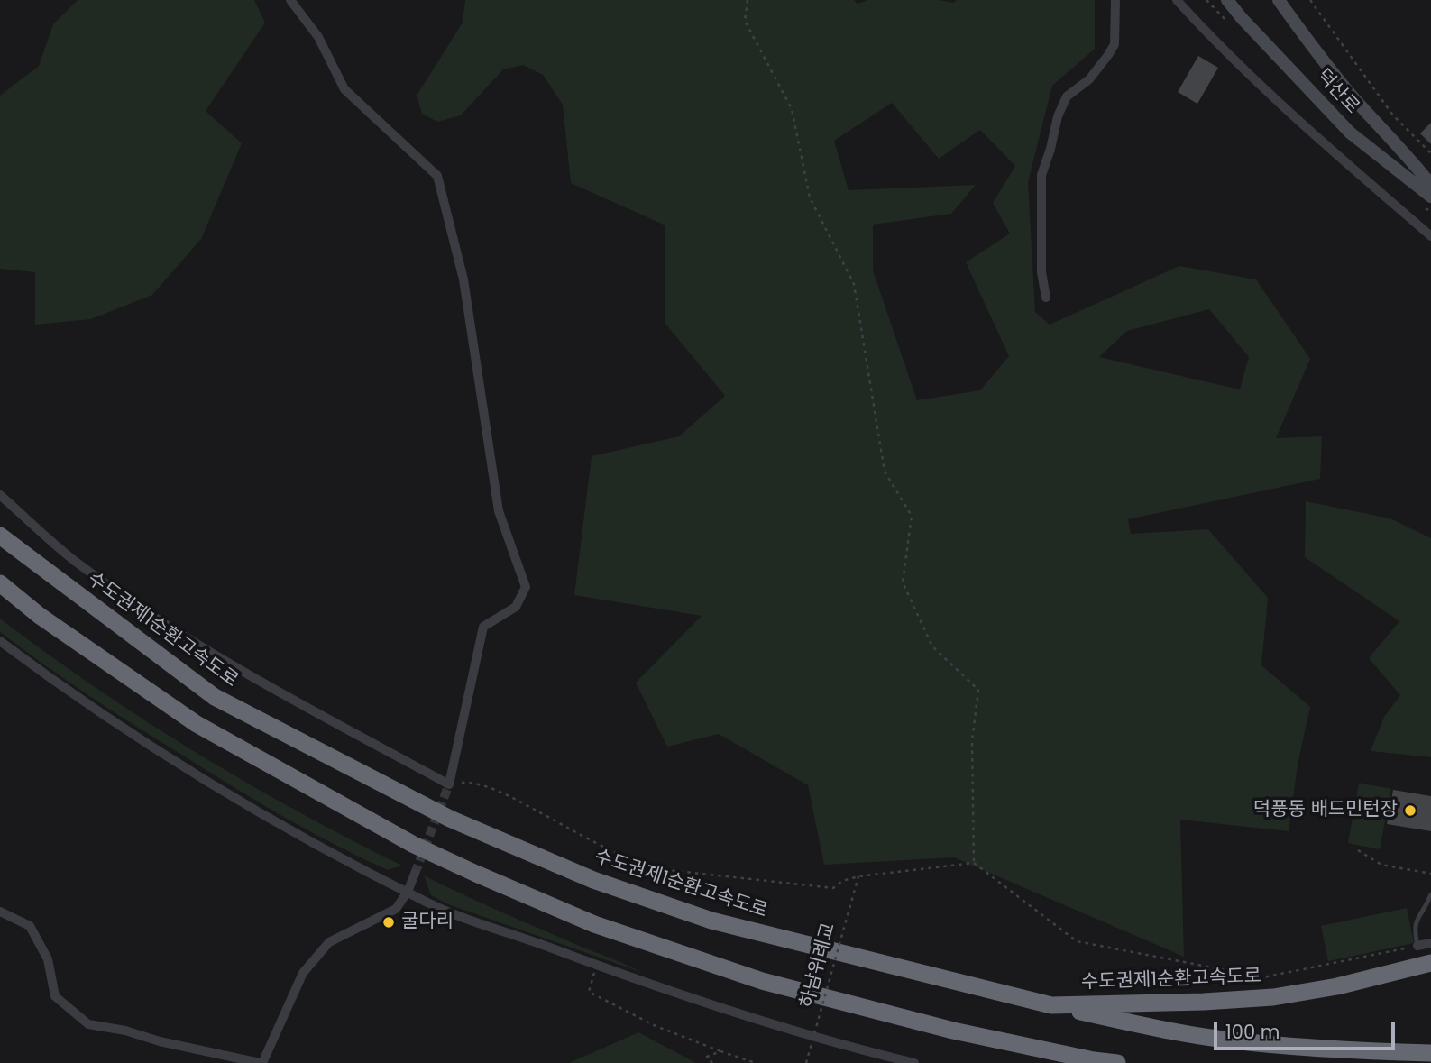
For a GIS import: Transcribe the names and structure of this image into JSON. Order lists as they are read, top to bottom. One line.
{"streets":{"highway":["수도권제1순환고속도로"],"main road":["덕산로"],"path":["하남위례교"]},"places":["덕풍동 배드민턴장","굴다리"],"scale_bar":"100 m"}
